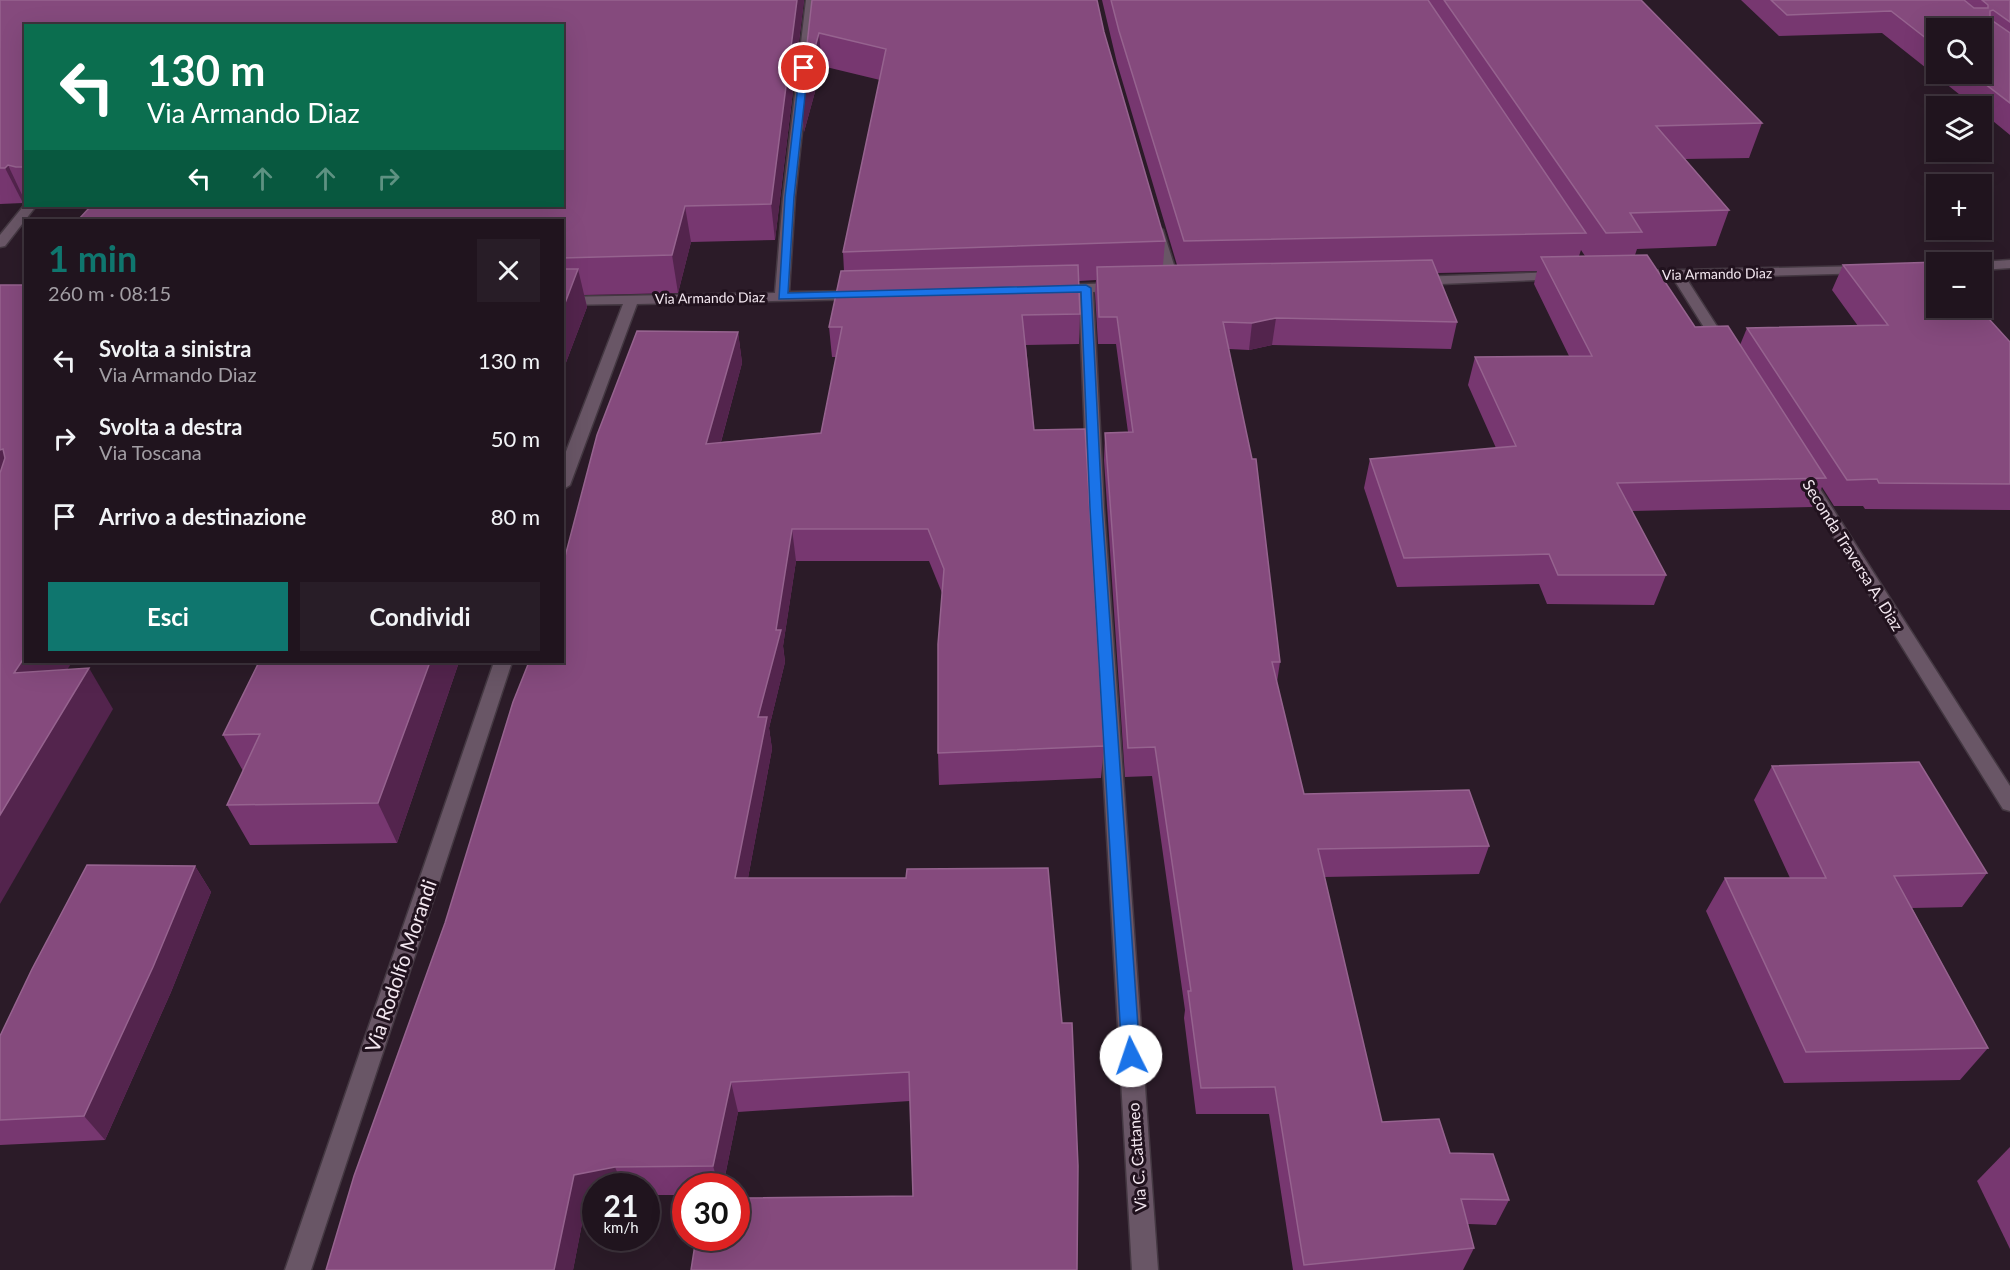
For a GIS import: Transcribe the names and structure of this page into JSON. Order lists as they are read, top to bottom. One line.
{"streets":{"street":["Via Armando Diaz","Seconda Traversa A. Diaz","Via Rodolfo Morandi","Via C. Cattaneo"]},"page":{"map_buttons":["+","−"],"turn":["130 m","Via Armando Diaz"],"heading":["1 min","260 m · 08:15"],"list":[{"name":"Svolta a sinistra","note":"Via Armando Diaz","value":"130 m"},{"name":"Svolta a destra","note":"Via Toscana","value":"50 m"},{"name":"Arrivo a destinazione","value":"80 m"}],"buttons":["Esci","Condividi"],"speed":"21 km/h","limit":"30"}}
